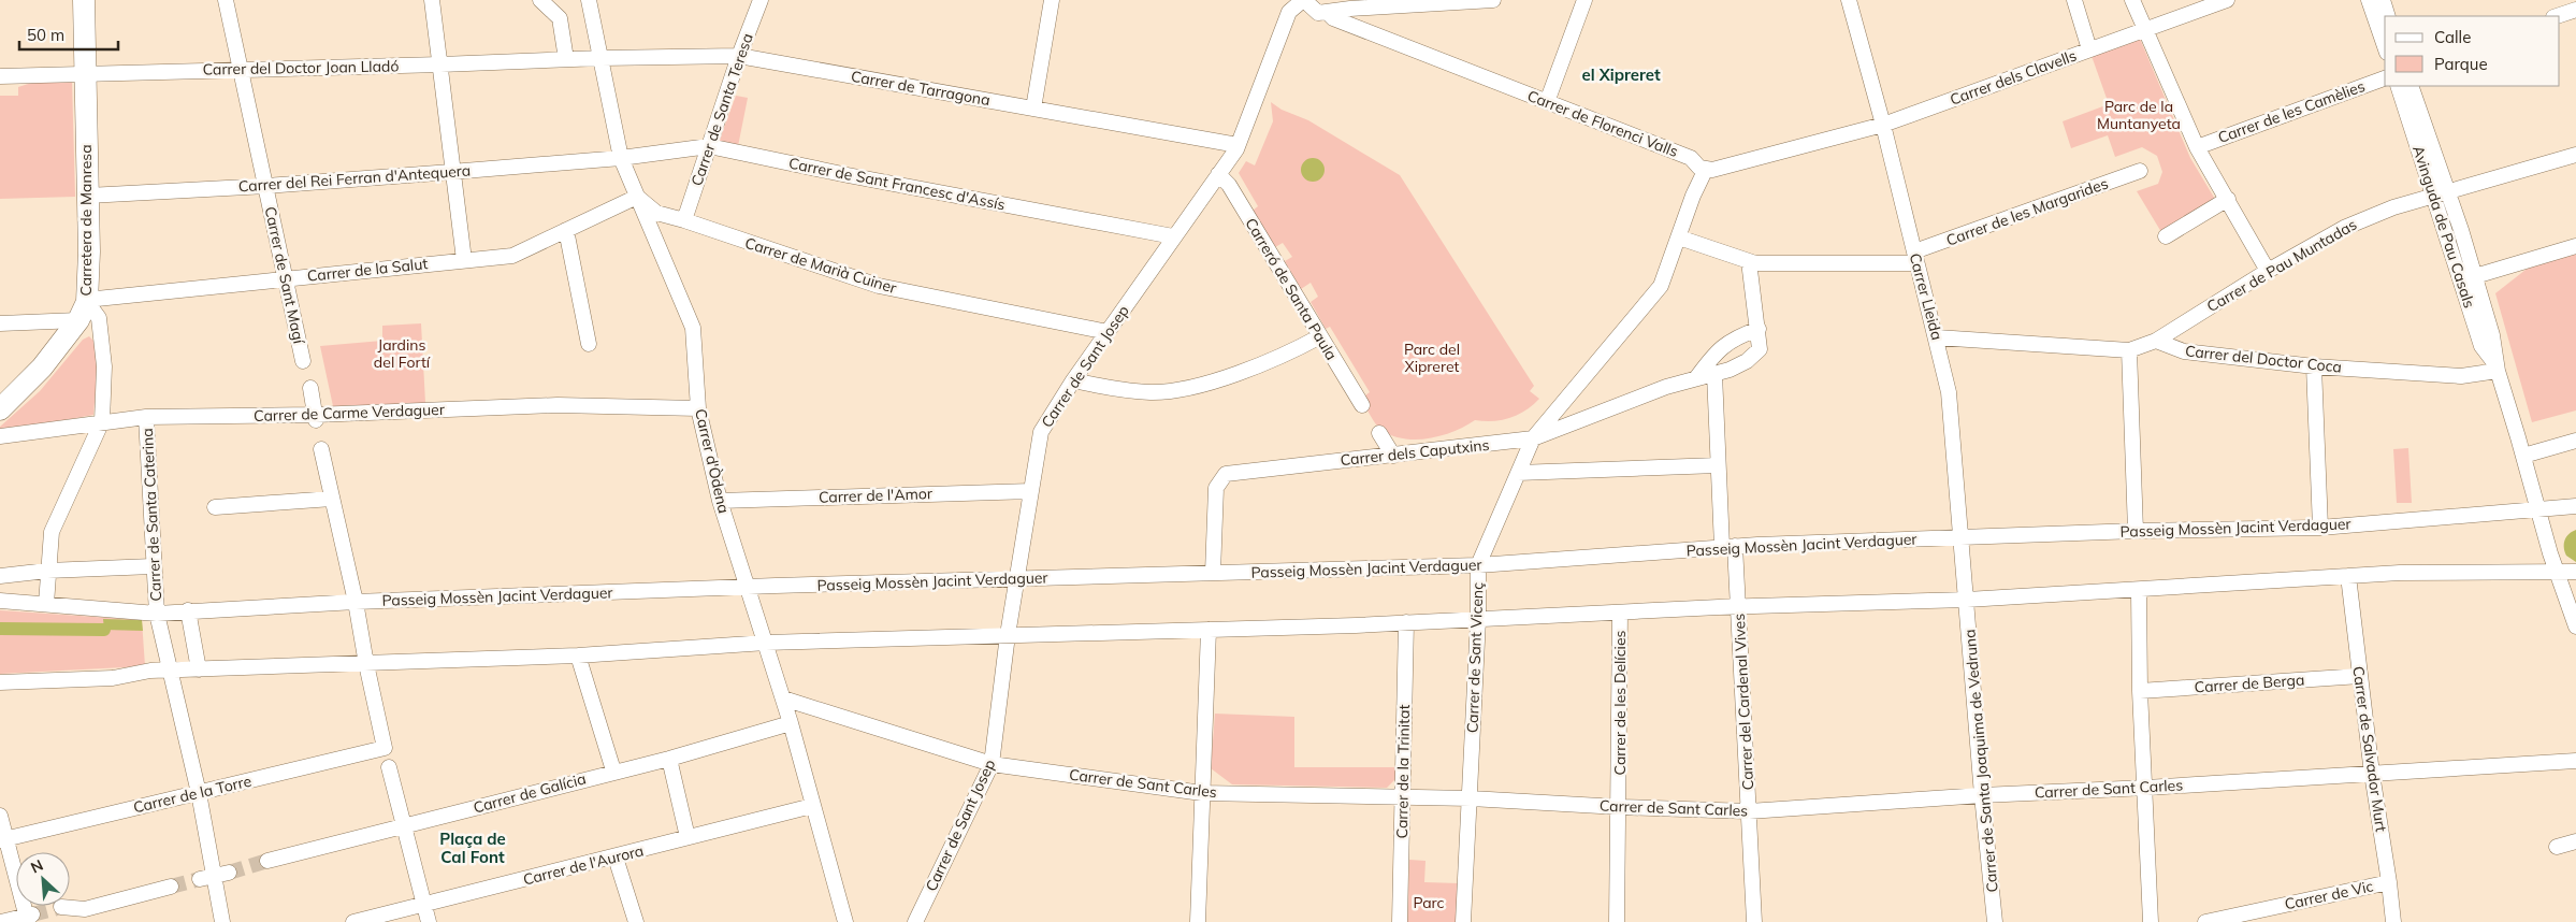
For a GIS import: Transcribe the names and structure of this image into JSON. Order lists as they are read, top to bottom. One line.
{"streets":{"street":["Carrer del Doctor Joan Lladó","Carrer dels Clavells","Carrer de Tarragona","Carrer de Santa Teresa","Carrer de les Camèlies","Carrer de Florenci Valls","Carrer del Rei Ferran d'Antequera","Carrer de Sant Francesc d'Assís","Carrer de les Margarides","Carretera de Manresa","Avinguda de Pau Casals","Carrer de Marià Cuiner","Carrer de Pau Muntadas","Carrer de la Salut","Carrer de Sant Magí","Carreró de Santa Paula","Carrer Lleida","Carrer del Doctor Coca","Carrer de Sant Josep","Carrer de Carme Verdaguer","Carrer dels Caputxins","Carrer d'Òdena","Carrer de l'Amor","Carrer de Santa Caterina","Passeig Mossèn Jacint Verdaguer","Carrer de Sant Vicenç","Carrer de Berga","Carrer del Cardenal Vives","Carrer de les Delícies","Carrer de Salvador Murt","Carrer de Santa Joaquima de Vedruna","Carrer de la Trinitat","Carrer de Sant Carles","Carrer de Galícia","Carrer de la Torre","Carrer de l'Aurora","Carrer de Vic"]},"crossings":[["Carrer del Doctor Joan Lladó","Carrer de Tarragona"],["Carrer del Doctor Joan Lladó","Carretera de Manresa"],["Carrer del Doctor Joan Lladó","Carrer de Sant Magí"],["Carrer del Doctor Joan Lladó","Carrer d'Òdena"],["Carrer dels Clavells","Carrer Lleida"],["Carrer de Tarragona","Carrer de Santa Teresa"],["Carrer de Tarragona","Carrer de Sant Josep"],["Carrer de Tarragona","Carrer d'Òdena"],["Carrer de Santa Teresa","Carrer de Sant Francesc d'Assís"],["Carrer de Santa Teresa","Carrer de Marià Cuiner"],["Carrer de Florenci Valls","Carrer de Sant Josep"],["Carrer de Florenci Valls","Carrer de Sant Vicenç"],["Carrer del Rei Ferran d'Antequera","Carrer de Sant Francesc d'Assís"],["Carrer del Rei Ferran d'Antequera","Carretera de Manresa"],["Carrer del Rei Ferran d'Antequera","Carrer de Sant Magí"],["Carrer del Rei Ferran d'Antequera","Carrer d'Òdena"],["Carrer de Sant Francesc d'Assís","Carrer de Sant Josep"],["Carrer de Sant Francesc d'Assís","Carrer d'Òdena"],["Carrer de les Margarides","Carrer Lleida"],["Carrer de les Margarides","Carrer dels Caputxins"],["Carrer de les Margarides","Carrer de Sant Vicenç"],["Carretera de Manresa","Carrer de la Salut"],["Avinguda de Pau Casals","Carrer de Pau Muntadas"],["Avinguda de Pau Casals","Carrer del Doctor Coca"],["Avinguda de Pau Casals","Passeig Mossèn Jacint Verdaguer"],["Carrer de Marià Cuiner","Carrer de la Salut"],["Carrer de Marià Cuiner","Carrer de Sant Josep"],["Carrer de Marià Cuiner","Carrer d'Òdena"],["Carrer de Pau Muntadas","Carrer del Doctor Coca"],["Carrer de la Salut","Carrer de Sant Magí"],["Carrer de la Salut","Carrer d'Òdena"],["Carreró de Santa Paula","Carrer de Sant Josep"],["Carrer Lleida","Passeig Mossèn Jacint Verdaguer"],["Carrer Lleida","Carrer de Santa Joaquima de Vedruna"],["Carrer de Sant Josep","Carrer de l'Amor"],["Carrer de Sant Josep","Passeig Mossèn Jacint Verdaguer"],["Carrer de Sant Josep","Carrer de Sant Carles"],["Carrer de Carme Verdaguer","Carrer d'Òdena"],["Carrer de Carme Verdaguer","Carrer de Santa Caterina"],["Carrer dels Caputxins","Passeig Mossèn Jacint Verdaguer"],["Carrer dels Caputxins","Carrer de Sant Vicenç"],["Carrer dels Caputxins","Carrer del Cardenal Vives"],["Carrer d'Òdena","Carrer de l'Amor"],["Carrer d'Òdena","Passeig Mossèn Jacint Verdaguer"],["Carrer d'Òdena","Carrer de Sant Carles"],["Carrer d'Òdena","Carrer de Galícia"],["Carrer d'Òdena","Carrer de l'Aurora"],["Carrer de Santa Caterina","Passeig Mossèn Jacint Verdaguer"],["Passeig Mossèn Jacint Verdaguer","Carrer de Sant Vicenç"],["Passeig Mossèn Jacint Verdaguer","Carrer del Cardenal Vives"],["Carrer de Sant Vicenç","Carrer de Sant Carles"],["Carrer de Berga","Carrer de Salvador Murt"],["Carrer del Cardenal Vives","Carrer de Sant Carles"],["Carrer de les Delícies","Carrer de Sant Carles"],["Carrer de Salvador Murt","Carrer de Sant Carles"],["Carrer de Salvador Murt","Carrer de Vic"],["Carrer de Santa Joaquima de Vedruna","Carrer de Sant Carles"],["Carrer de la Trinitat","Carrer de Sant Carles"]],"districts":["el Xipreret","Plaça de Cal Font"],"parks":["Parc de la Muntanyeta","Jardins del Fortí","Parc del Xipreret","Parc"],"legend":["Calle","Parque"],"scale_bar":"50 m","north":"top left"}
